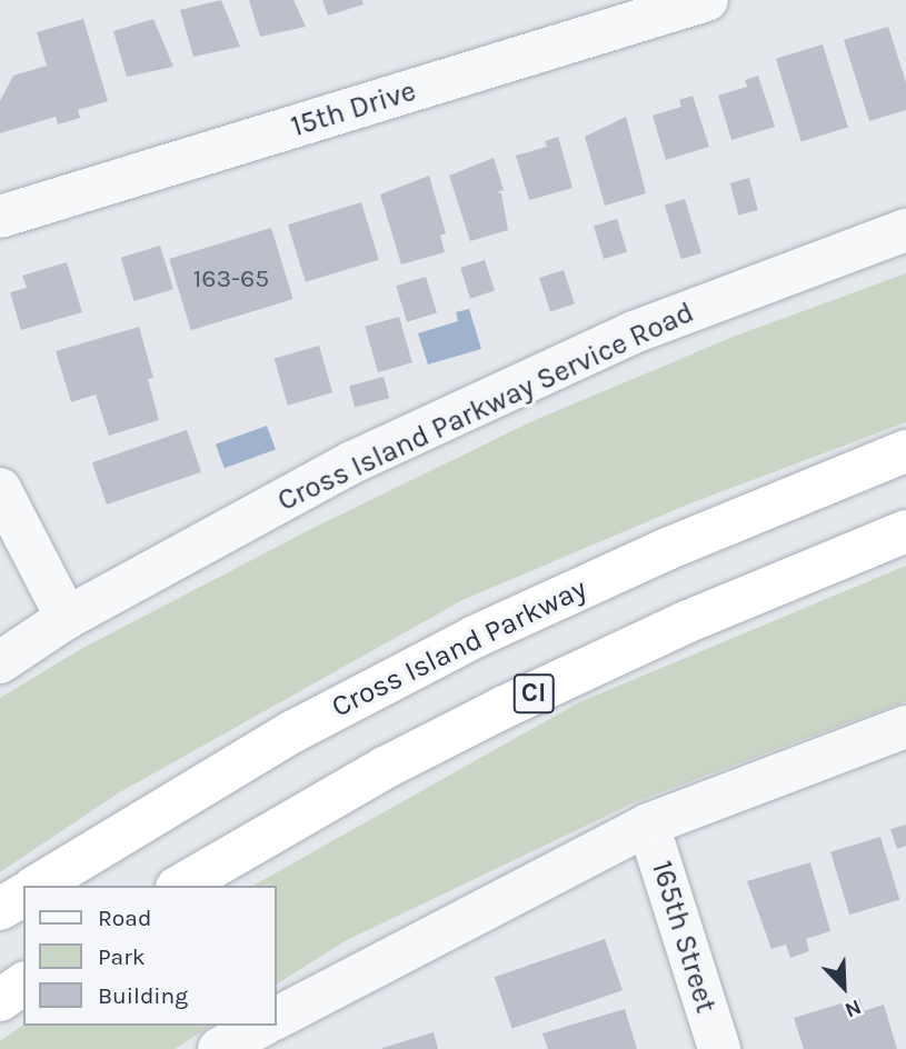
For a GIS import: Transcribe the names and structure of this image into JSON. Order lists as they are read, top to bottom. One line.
{"streets":{"highway":["Cross Island Parkway","CI"],"street":["15th Drive","Cross Island Parkway Service Road","165th Street"]},"house_numbers":["163-65"],"legend":["Road","Park","Building"],"north":"bottom right"}
